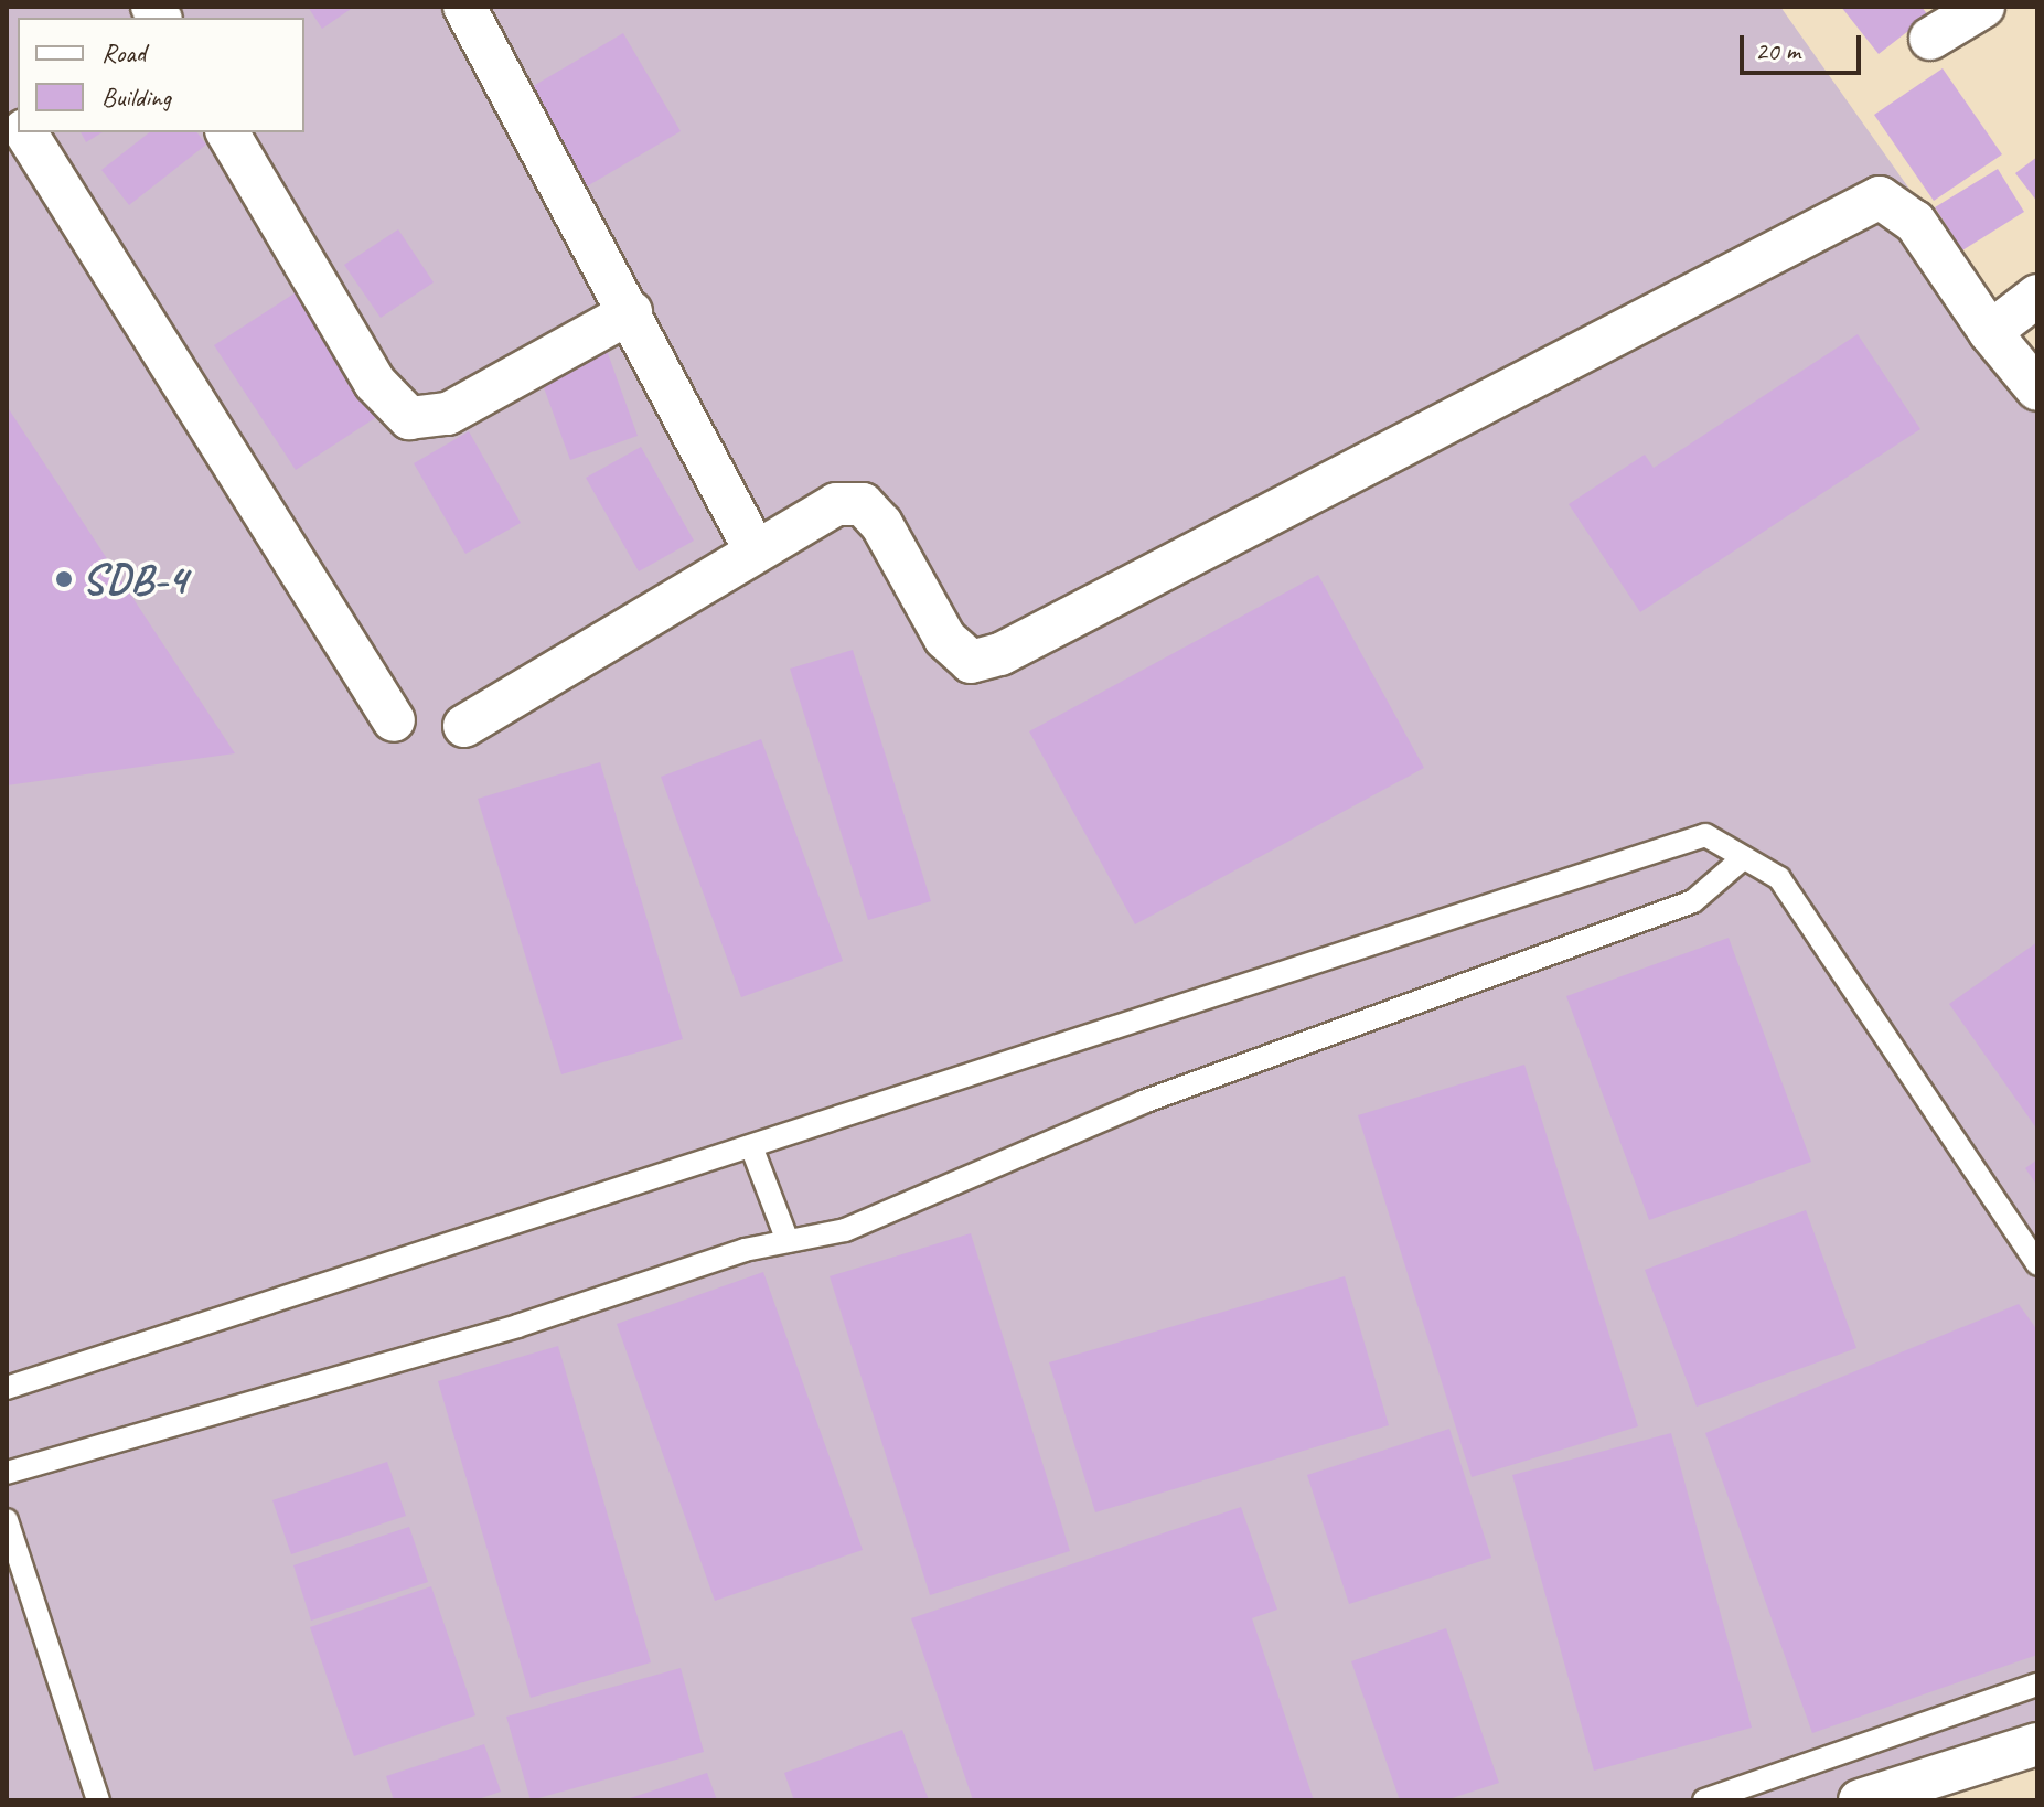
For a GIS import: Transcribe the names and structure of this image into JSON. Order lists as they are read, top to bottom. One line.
{"places":["SDB-4"],"legend":["Road","Building"],"scale_bar":"20 m"}
